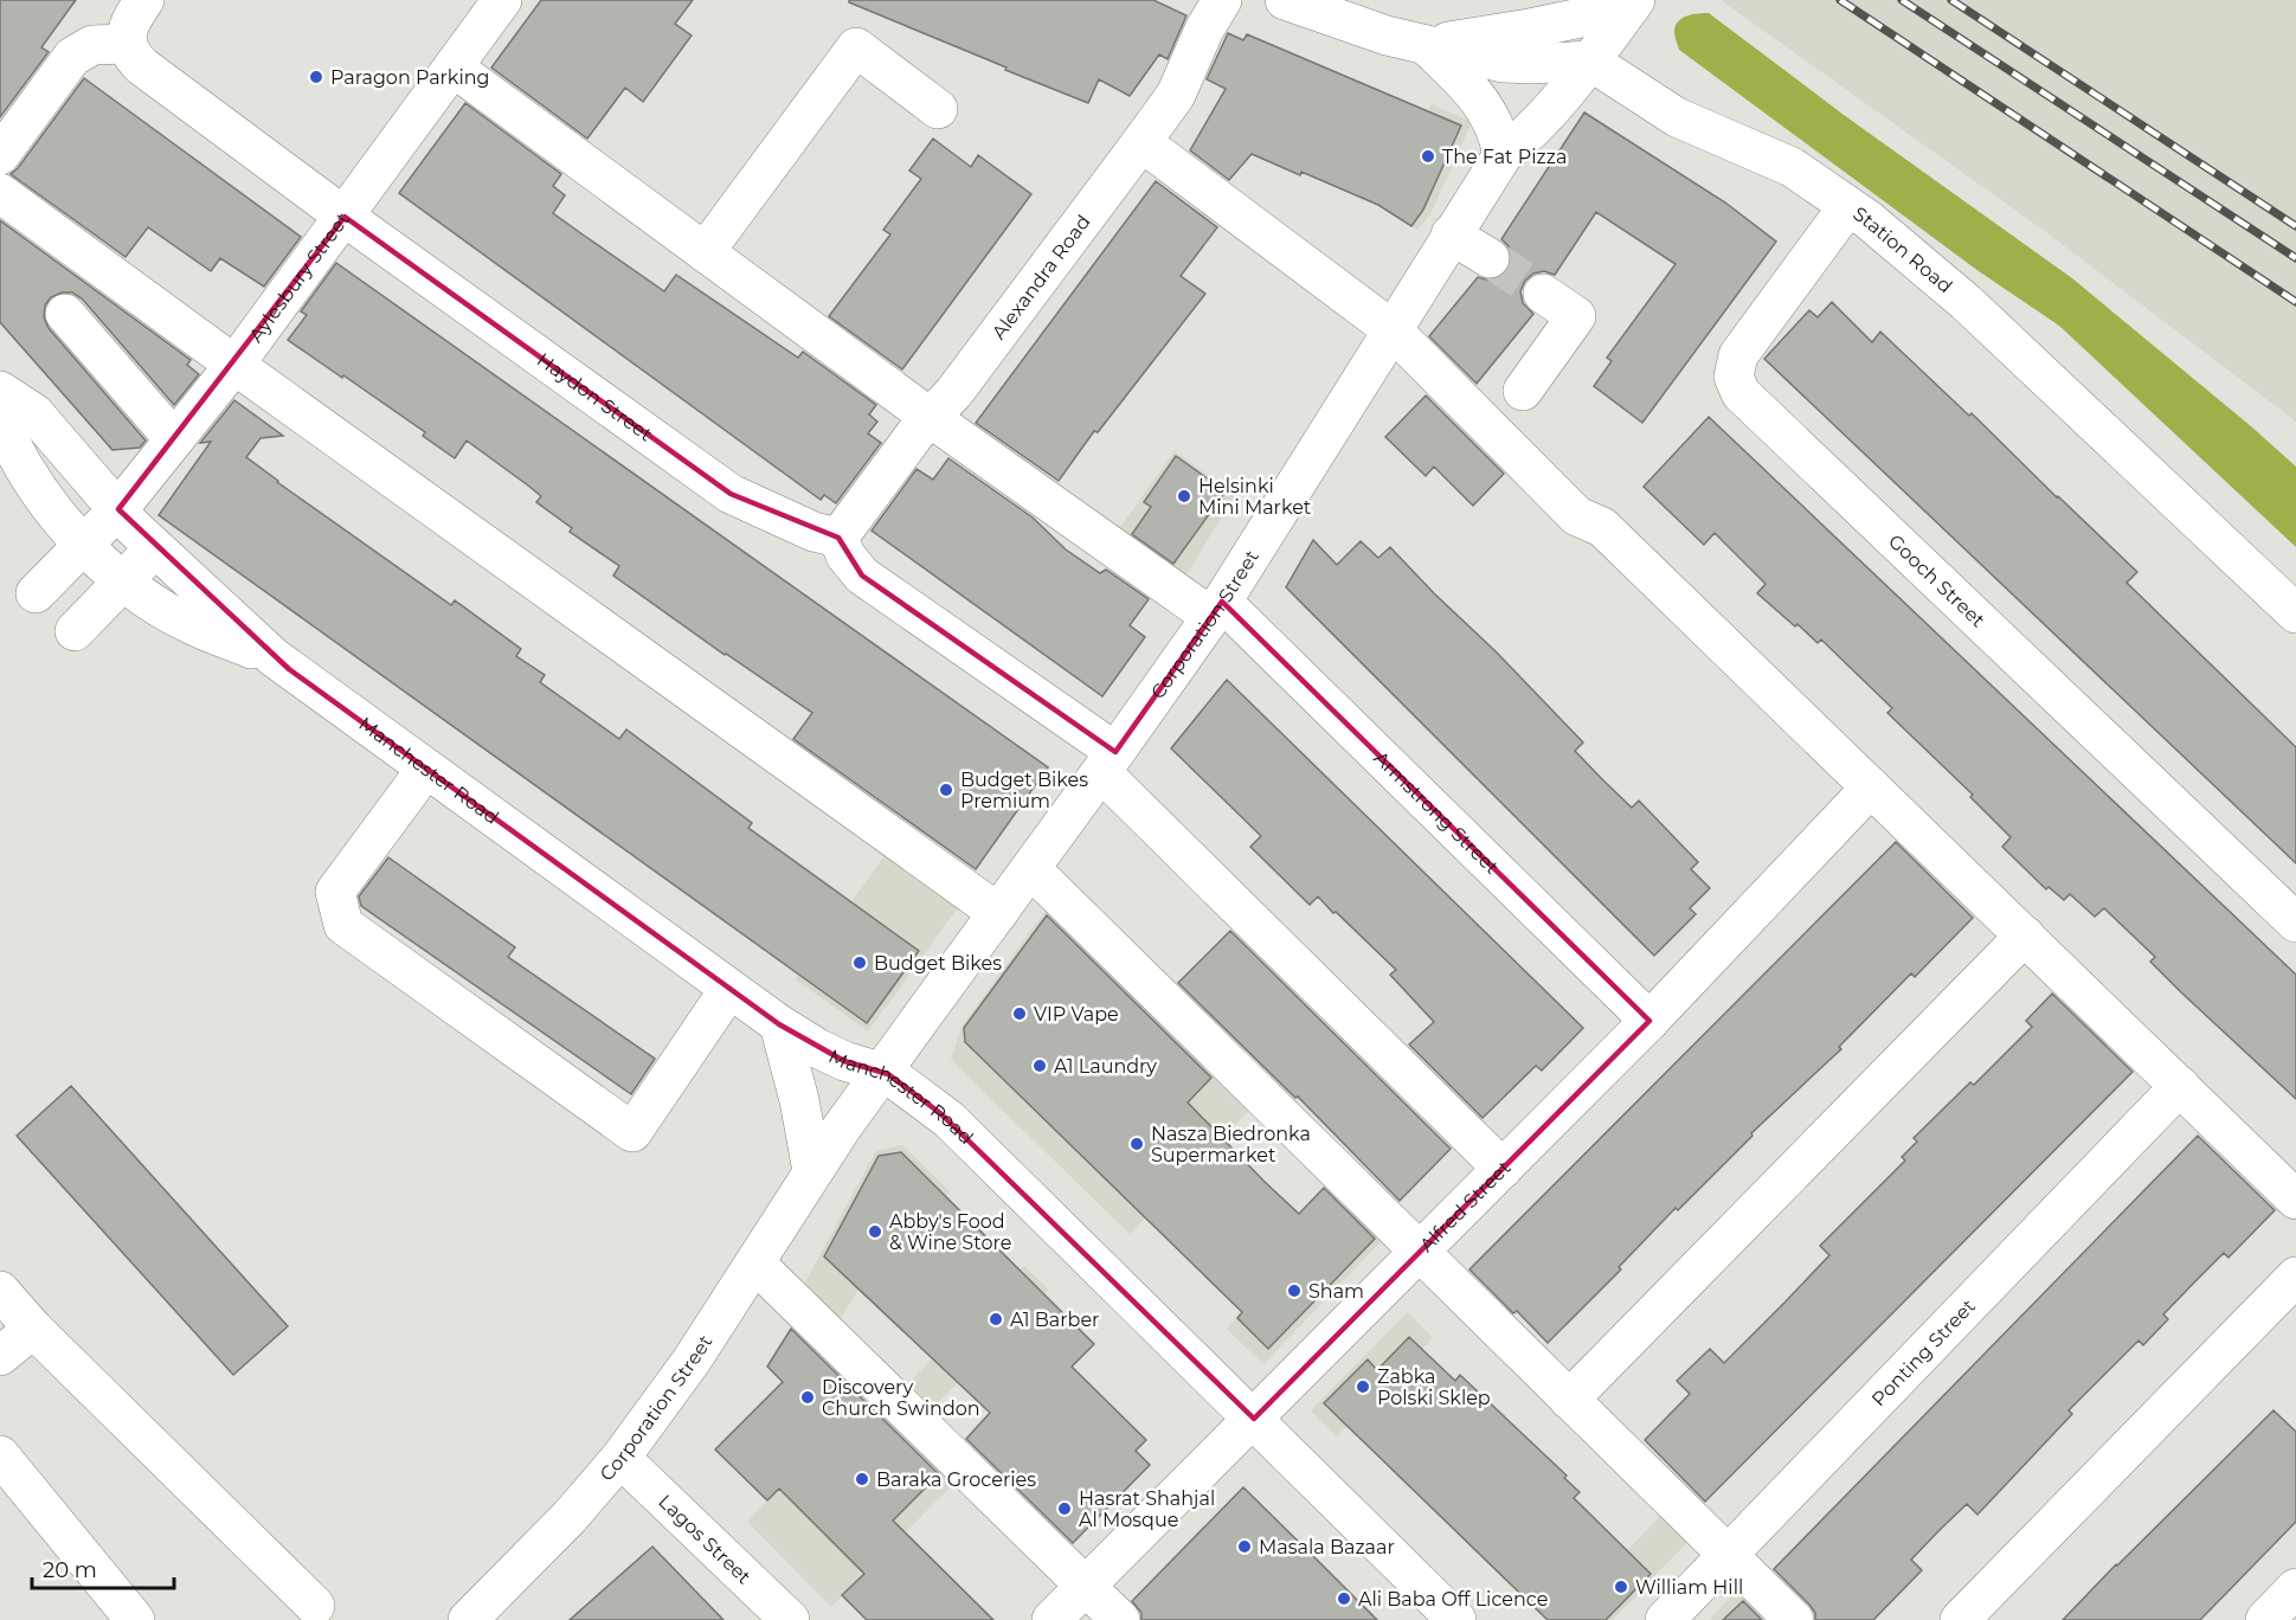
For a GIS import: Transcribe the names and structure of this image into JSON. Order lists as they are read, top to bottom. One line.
{"streets":{"street":["Station Road","Alexandra Road","Aylesbury Street","Haydon Street","Gooch Street","Corporation Street","Manchester Road","Armstrong Street","Alfred Street","Ponting Street","Lagos Street"]},"crossings":[["Station Road","Gooch Street"],["Station Road","Corporation Street"],["Alexandra Road","Haydon Street"],["Alexandra Road","Armstrong Street"],["Aylesbury Street","Haydon Street"],["Aylesbury Street","Manchester Road"],["Aylesbury Street","Armstrong Street"],["Corporation Street","Manchester Road"],["Corporation Street","Armstrong Street"],["Corporation Street","Lagos Street"],["Manchester Road","Alfred Street"],["Armstrong Street","Alfred Street"]],"places":["Paragon Parking","The Fat Pizza","Helsinki Mini Market","Budget Bikes Premium","Budget Bikes","VIP Vape","A1 Laundry","Nasza Biedronka Supermarket","Abby's Food & Wine Store","Sham","A1 Barber","Zabka Polski Sklep","Discovery Church Swindon","Baraka Groceries","Hasrat Shahjal Al Mosque","Masala Bazaar","William Hill","Ali Baba Off Licence"],"scale_bar":"20 m"}
